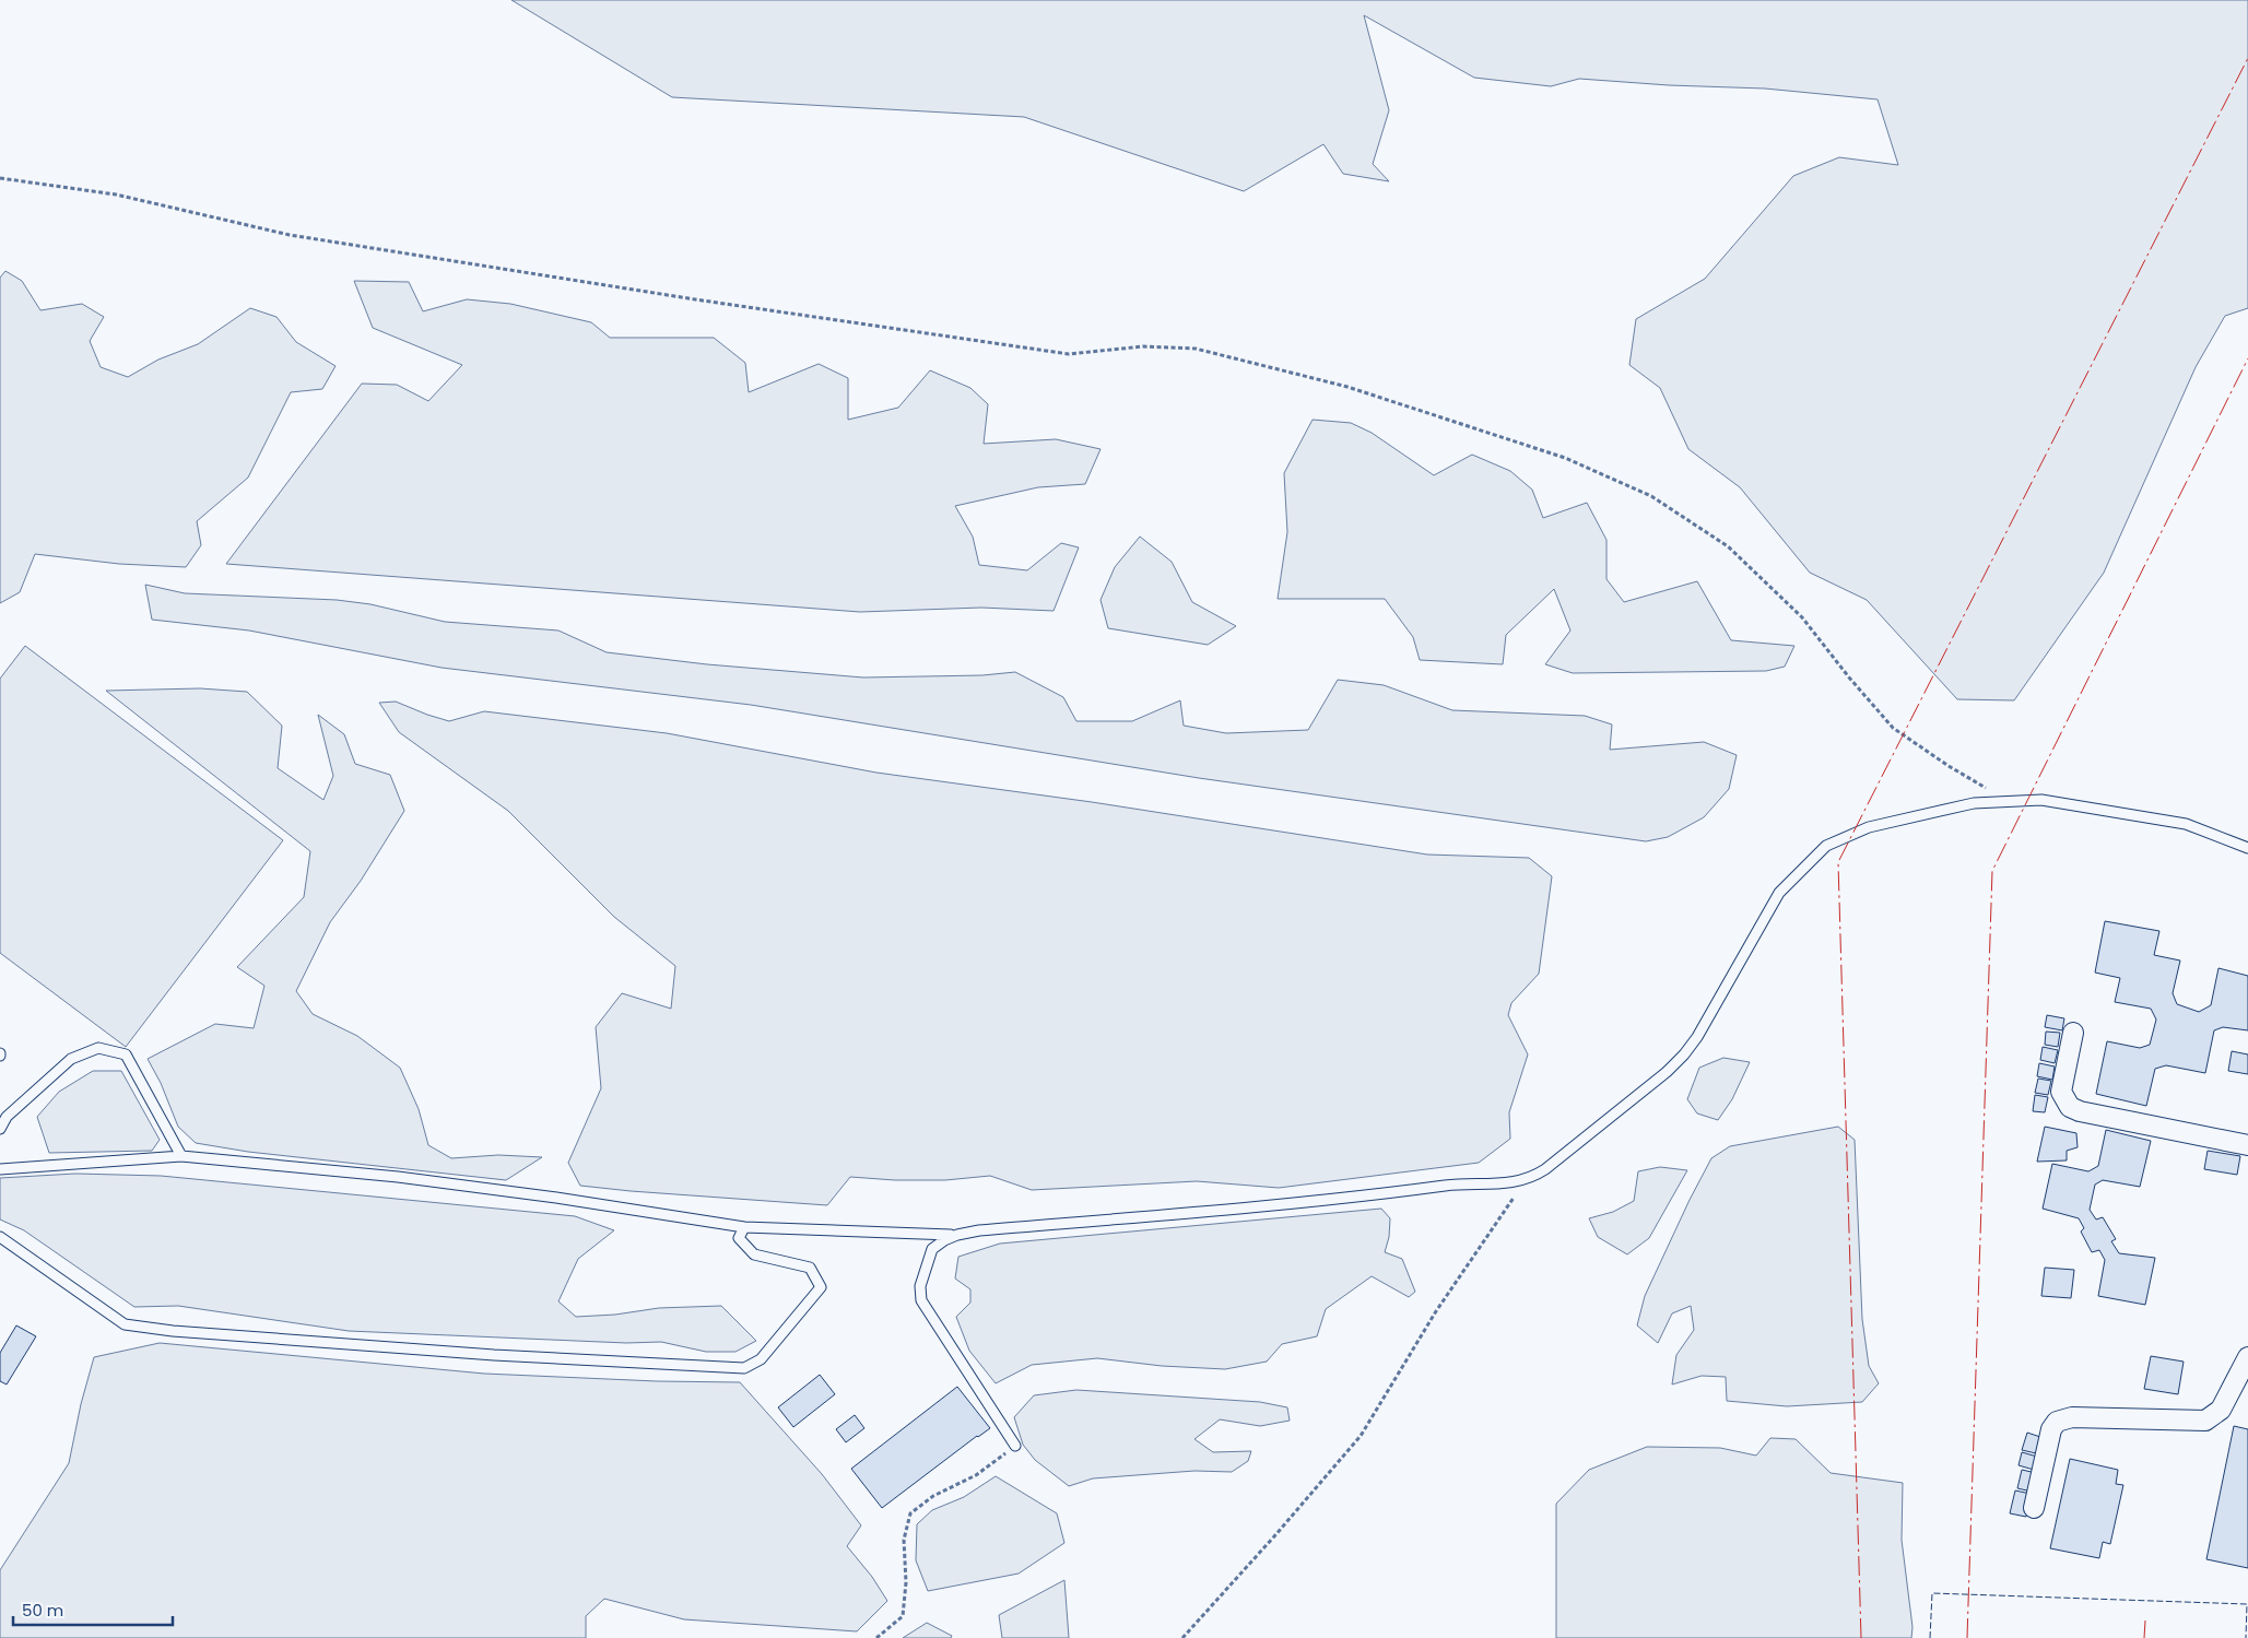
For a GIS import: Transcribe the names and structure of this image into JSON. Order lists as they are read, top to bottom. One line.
{"scale_bar":"50 m"}
